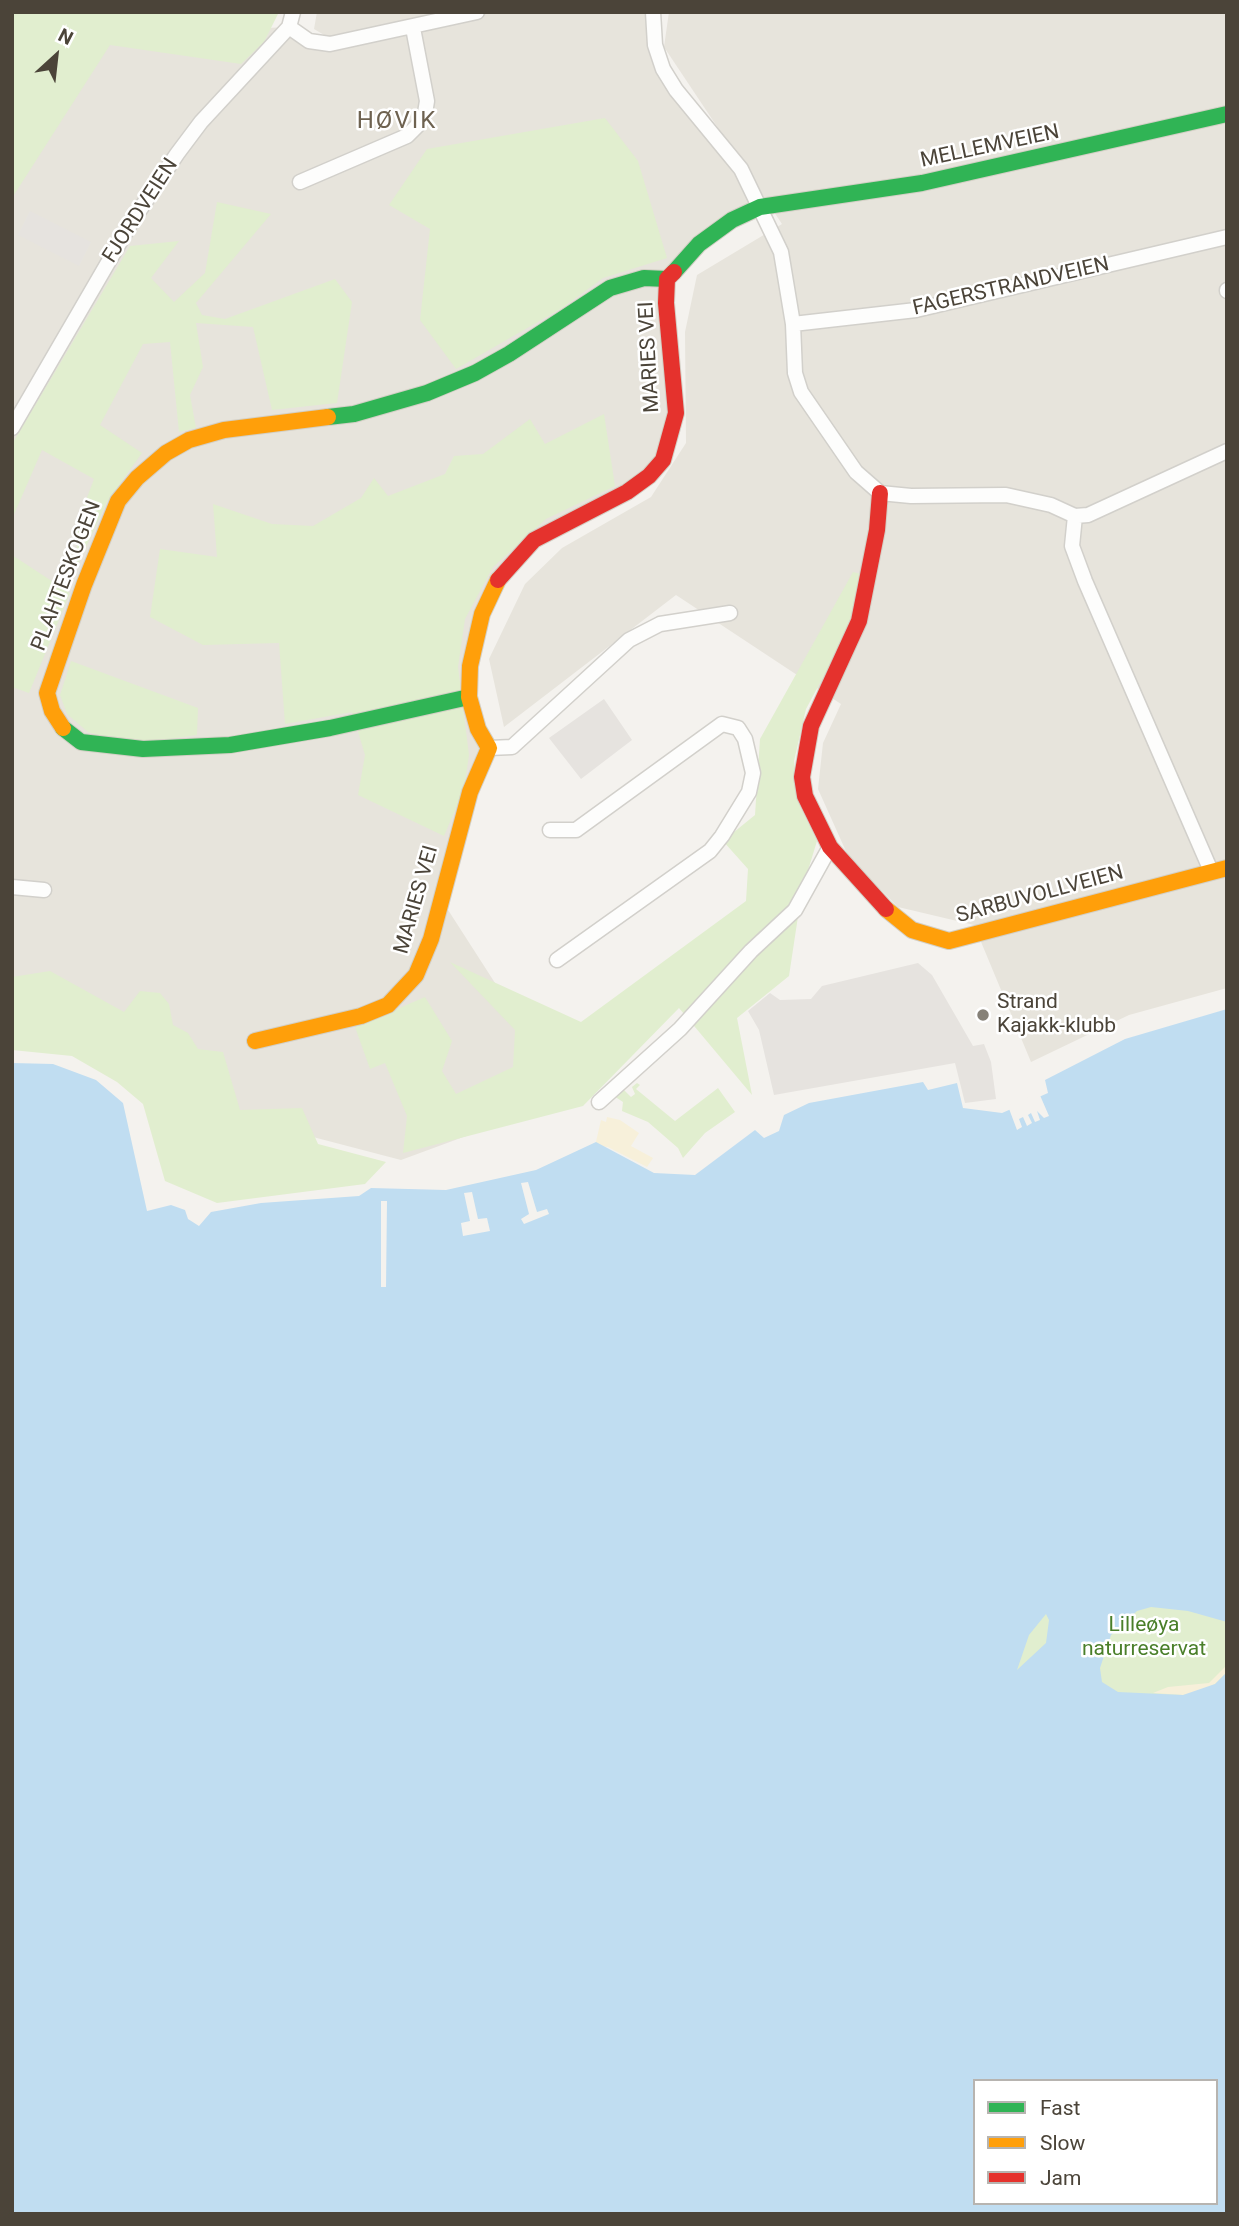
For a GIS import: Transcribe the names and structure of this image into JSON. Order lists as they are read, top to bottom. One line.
{"streets":{"street":["MELLEMVEIEN","FJORDVEIEN","FAGERSTRANDVEIEN","MARIES VEI","PLAHTESKOGEN","SARBUVOLLVEIEN"]},"crossings":[["MELLEMVEIEN","MARIES VEI"],["MARIES VEI","PLAHTESKOGEN"]],"districts":["HØVIK"],"parks":["Lilleøya naturreservat"],"places":["Strand Kajakk-klubb"],"legend":["Fast","Slow","Jam"],"north":"top right"}
